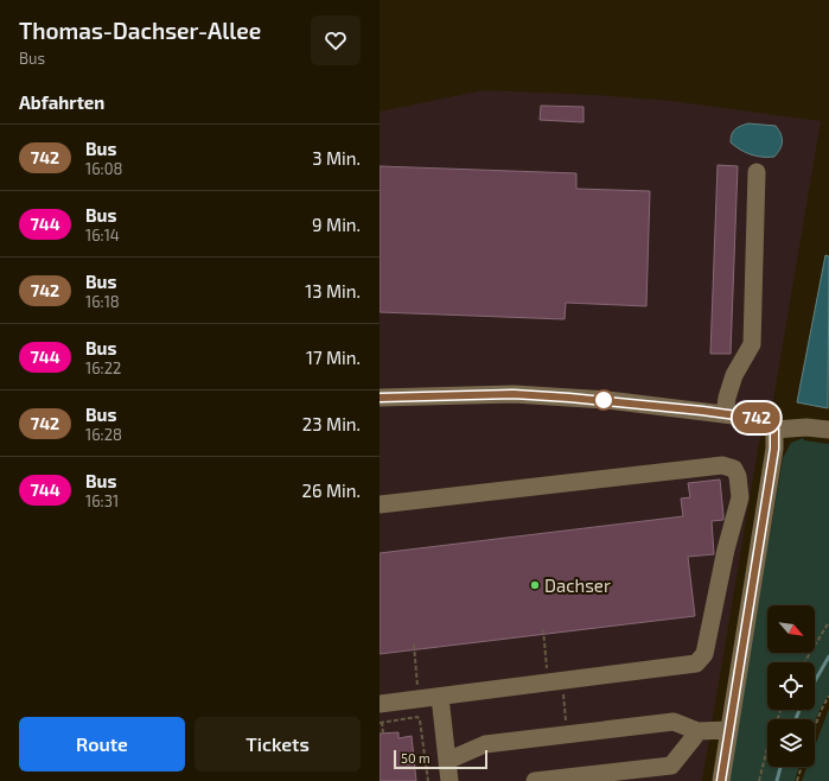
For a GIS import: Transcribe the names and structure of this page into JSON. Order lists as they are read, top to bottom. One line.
{"places":["Dachser"],"lines":["bus line 742"],"scale_bar":"50 m","north":"bottom right","page":{"heading":[["Thomas-Dachser-Allee","Bus"],"Abfahrten"],"on_map":"742","list":[{"mark":"742","name":"Bus","note":"16:08","value":"3 Min."},{"mark":"744","name":"Bus","note":"16:14","value":"9 Min."},{"mark":"742","name":"Bus","note":"16:18","value":"13 Min."},{"mark":"744","name":"Bus","note":"16:22","value":"17 Min."},{"mark":"742","name":"Bus","note":"16:28","value":"23 Min."},{"mark":"744","name":"Bus","note":"16:31","value":"26 Min."}],"buttons":["Route","Tickets"],"scale":"50 m"}}
